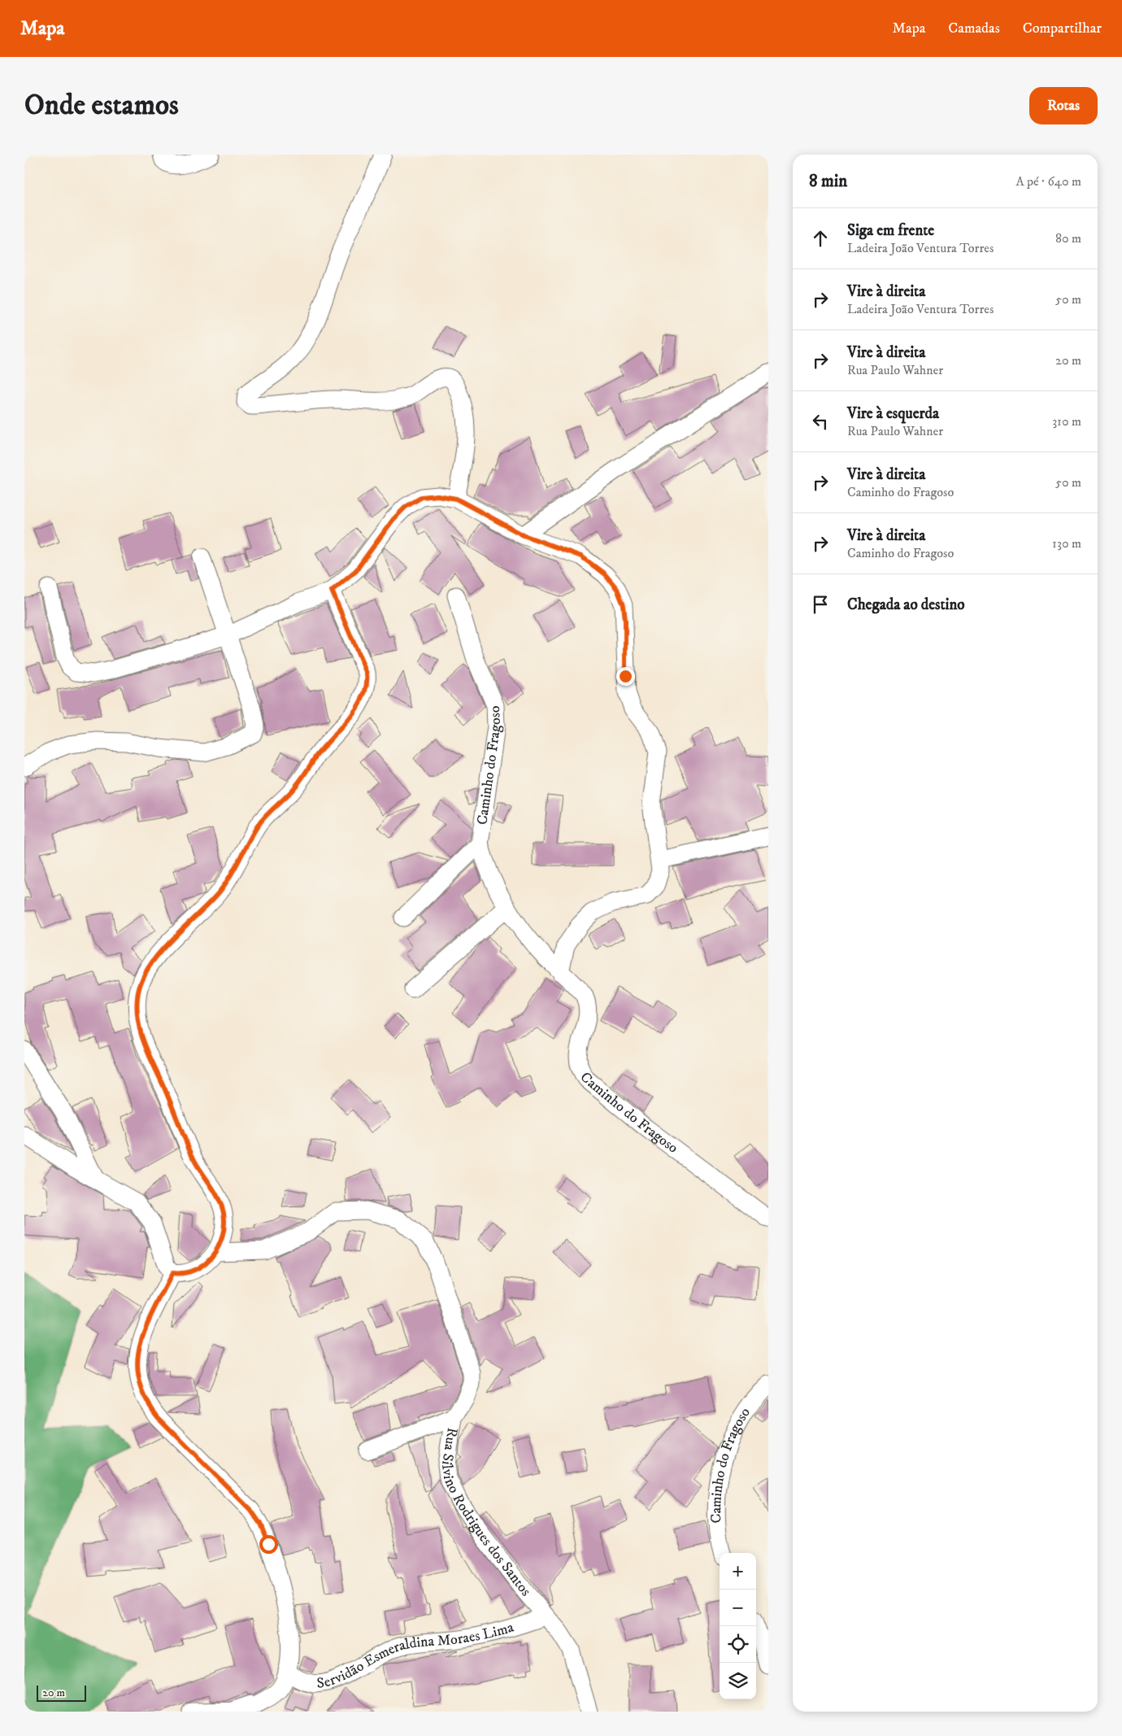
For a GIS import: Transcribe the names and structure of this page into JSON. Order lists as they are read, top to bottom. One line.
{"streets":{"street":["Caminho do Fragoso","Rua Silvino Rodrigues dos Santos","Servidão Esmeraldina Moraes Lima"]},"crossings":[["Rua Silvino Rodrigues dos Santos","Servidão Esmeraldina Moraes Lima"]],"scale_bar":"20 m","page":{"header":"Mapa","nav":["Mapa","Camadas","Compartilhar"],"buttons":"Rotas","title":"Onde estamos","heading":["8 min","A pé · 640 m"],"list":[["Siga em frente","Ladeira João Ventura Torres","80 m"],["Vire à direita","Ladeira João Ventura Torres","50 m"],["Vire à direita","Rua Paulo Wahner","20 m"],["Vire à esquerda","Rua Paulo Wahner","310 m"],["Vire à direita","Caminho do Fragoso","50 m"],["Vire à direita","Caminho do Fragoso","130 m"],"Chegada ao destino"],"map_buttons":["+","−"],"scale":"20 m"}}
